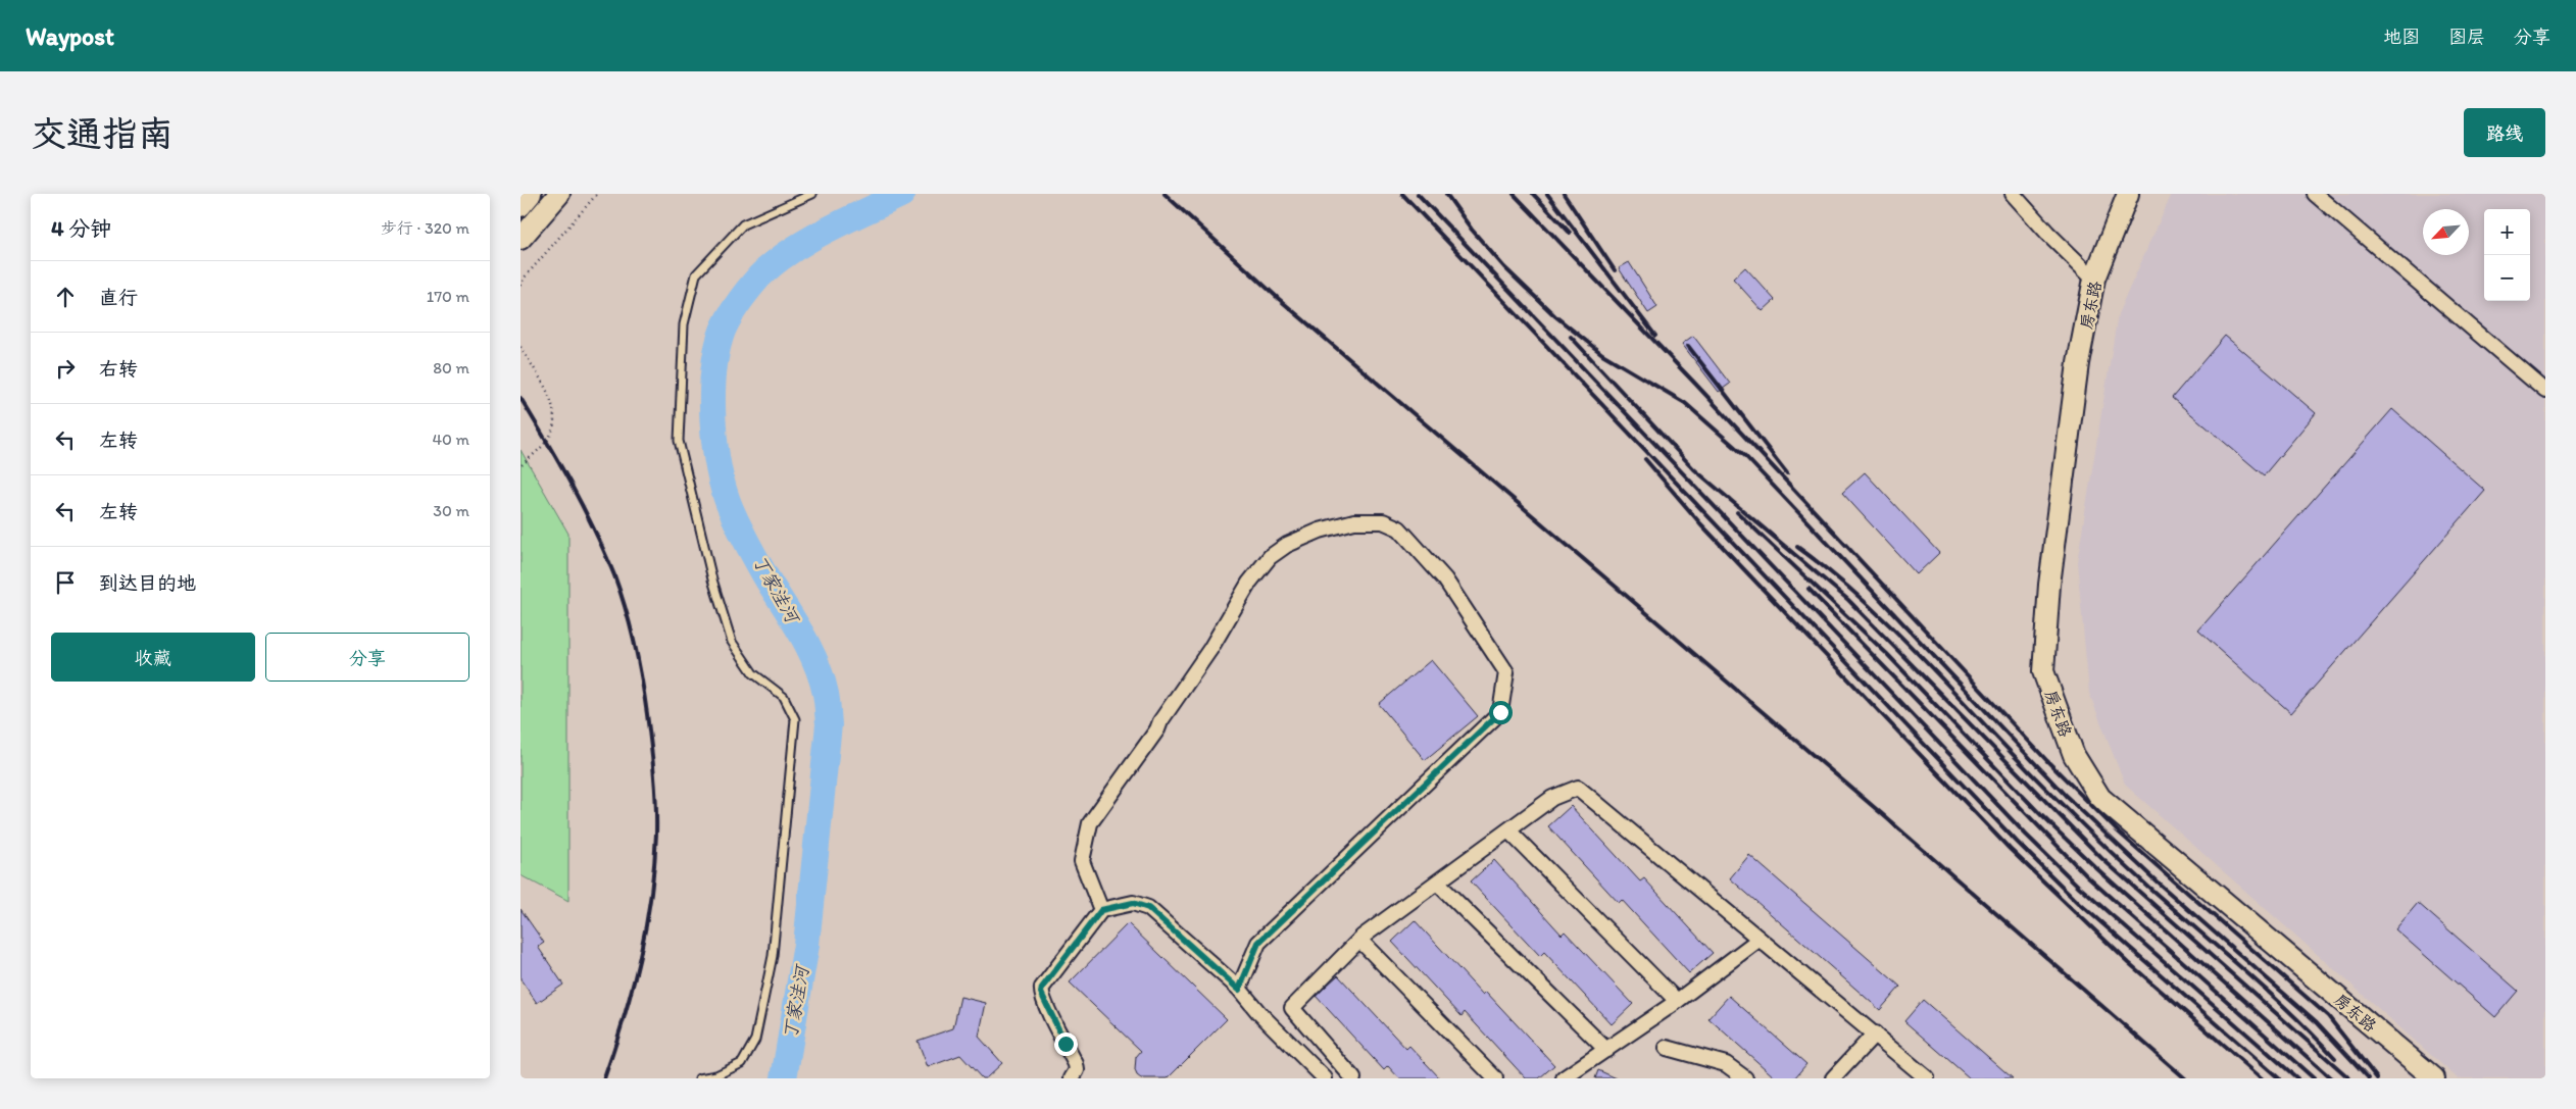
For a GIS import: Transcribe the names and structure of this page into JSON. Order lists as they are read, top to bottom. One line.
{"streets":{"main road":["房东路"]},"water":["丁家洼河"],"north":"bottom left","page":{"header":"Waypost","nav":["地图","图层","分享"],"buttons":["路线",["收藏","分享"]],"title":"交通指南","heading":["4 分钟","步行 · 320 m"],"map_buttons":["+","−"],"list":[["直行","170 m"],["右转","80 m"],["左转","40 m"],["左转","30 m"],"到达目的地"]}}
